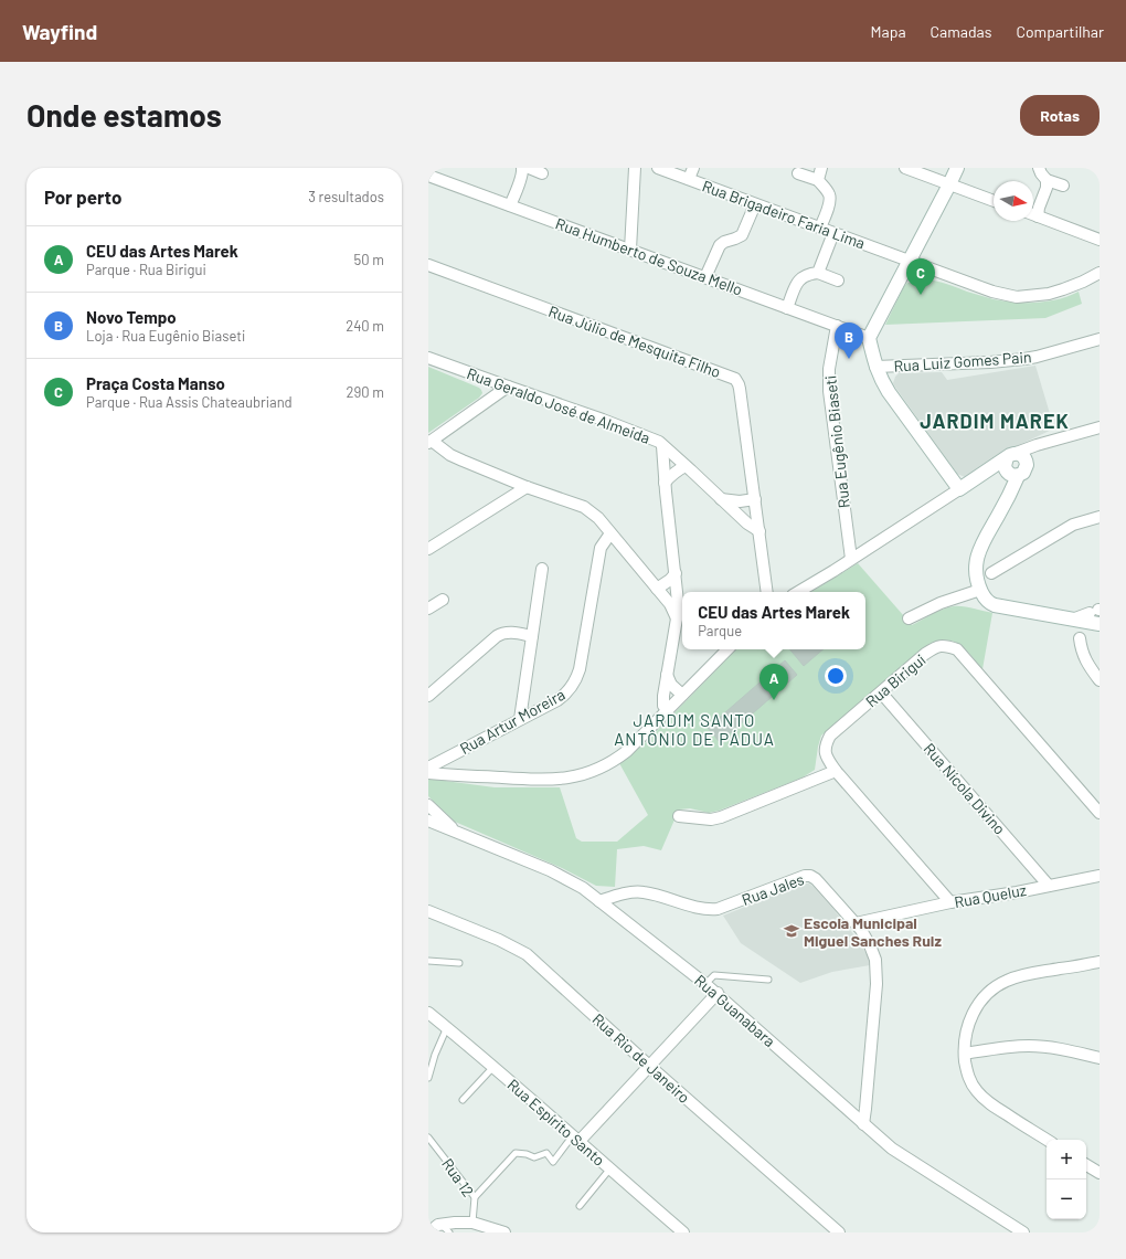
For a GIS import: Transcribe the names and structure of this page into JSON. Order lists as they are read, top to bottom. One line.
{"streets":{"street":["Rua Brigadeiro Faria Lima","Rua Humberto de Souza Mello","Rua Júlio de Mesquita Filho","Rua Luiz Gomes Pain","Rua Geraldo José de Almeida","Rua Eugênio Biaseti","Rua Birigui","Rua Artur Moreira","Rua Nícola Divino","Rua Jales","Rua Queluz","Rua Guanabara","Rua Rio de Janeiro","Rua Espírito Santo"],"lane":["Rua 12"]},"crossings":[["Rua Humberto de Souza Mello","Rua Eugênio Biaseti"],["Rua Júlio de Mesquita Filho","Rua Geraldo José de Almeida"],["Rua Birigui","Rua Nícola Divino"],["Rua Birigui","Rua Queluz"],["Rua Nícola Divino","Rua Queluz"],["Rua Jales","Rua Queluz"],["Rua Jales","Rua Guanabara"]],"districts":["JARDIM MAREK","JARDIM SANTO ANTÔNIO DE PÁDUA"],"places":{"school or university":["Escola Municipal Miguel Sanches Ruiz"]},"north":"right","page":{"header":"Wayfind","nav":["Mapa","Camadas","Compartilhar"],"buttons":"Rotas","title":"Onde estamos","heading":["Por perto","3 resultados"],"list":[{"mark":"A","name":"CEU das Artes Marek","note":"Parque · Rua Birigui","value":"50 m"},{"mark":"B","name":"Novo Tempo","note":"Loja · Rua Eugênio Biaseti","value":"240 m"},{"mark":"C","name":"Praça Costa Manso","note":"Parque · Rua Assis Chateaubriand","value":"290 m"}],"pins":["C","B","A"],"popup":["CEU das Artes Marek","Parque"],"map_buttons":["+","−"]}}
